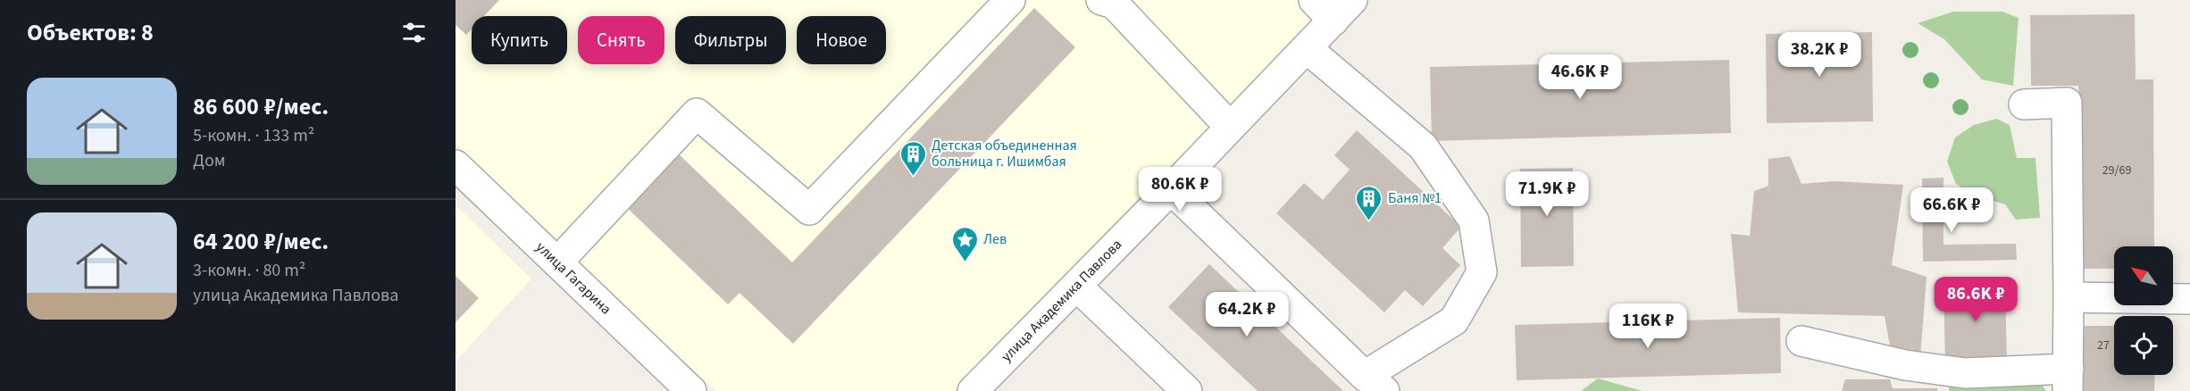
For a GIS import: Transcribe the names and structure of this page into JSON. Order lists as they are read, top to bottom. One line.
{"streets":{"street":["улица Гагарина","улица Академика Павлова"]},"places":{"building":["Детская объединенная больница г. Ишимбая","Баня №1"],"place":["Лев"]},"house_numbers":["29/69","27"],"north":"top left","page":{"heading":"Объектов: 8","chip":["Купить","Снять","Фильтры","Новое"],"price":["38.2K ₽","46.6K ₽","80.6K ₽","71.9K ₽","66.6K ₽","86.6K ₽","64.2K ₽","116K ₽"],"list":[{"name":"86 600 ₽/мес.","note":"5-комн. · 133 m² · Дом"},{"name":"64 200 ₽/мес.","note":"3-комн. · 80 m² · улица Академика Павлова"}]}}
